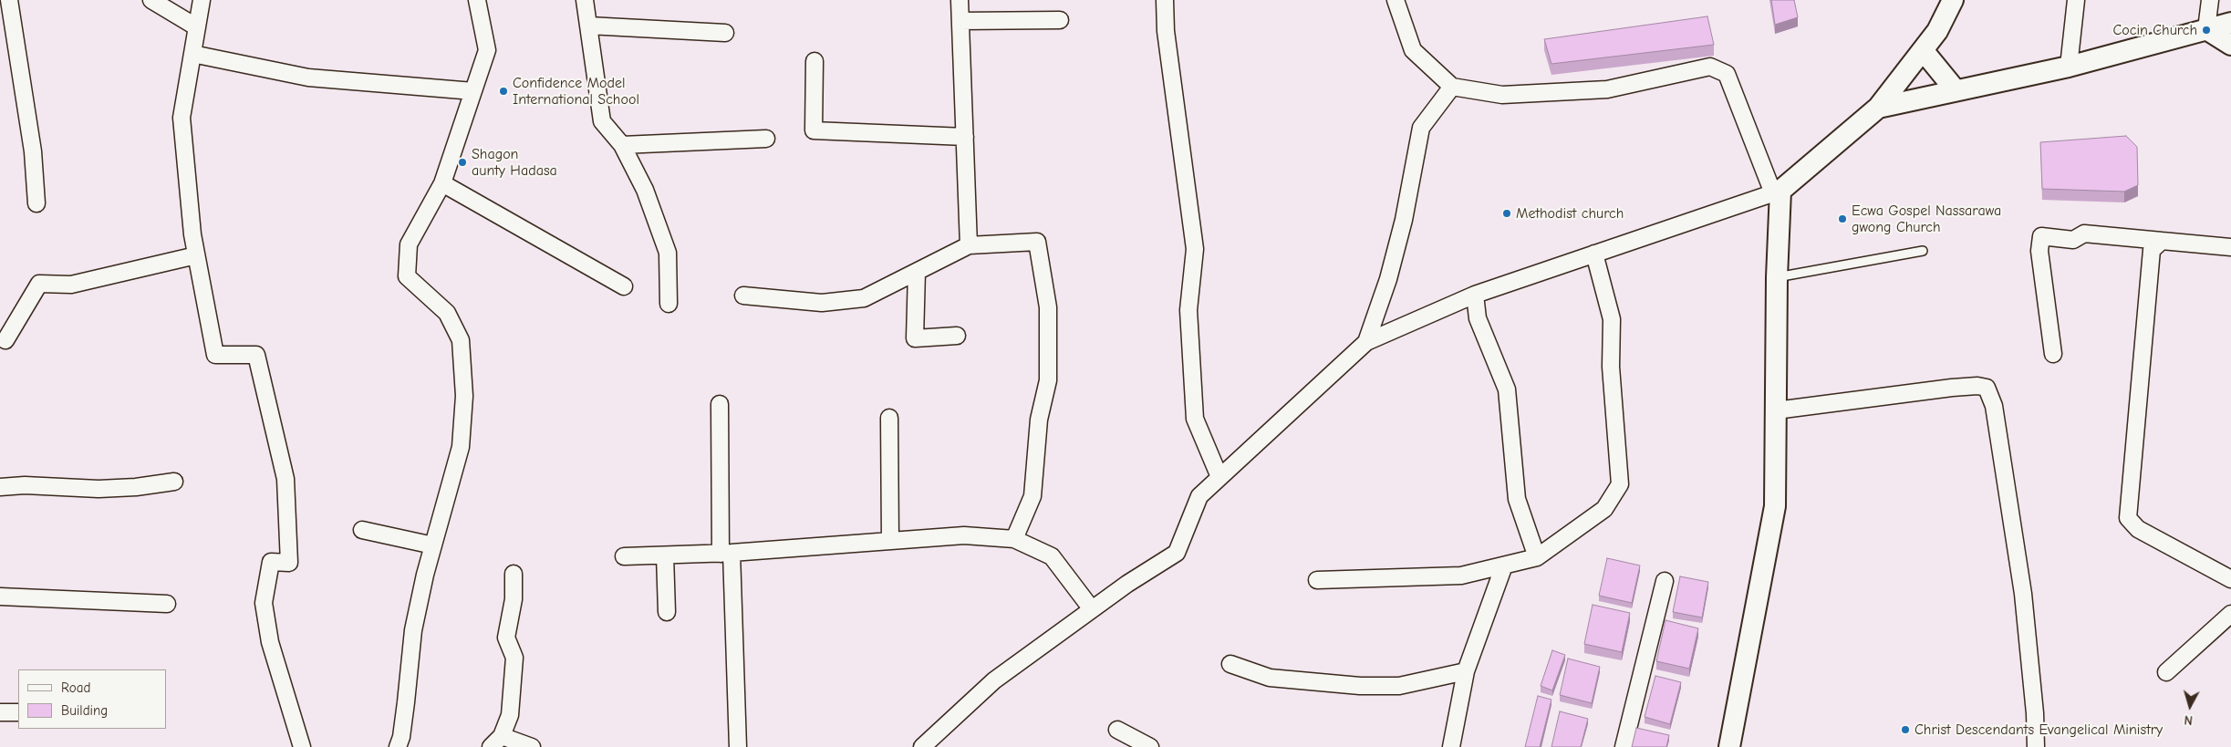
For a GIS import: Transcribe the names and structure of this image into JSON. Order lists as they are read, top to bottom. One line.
{"places":["Cocin Church","Confidence Model International School","Shagon aunty Hadasa","Methodist church","Ecwa Gospel Nassarawa gwong Church","Christ Descendants Evangelical Ministry"],"legend":["Road","Building"],"north":"bottom"}
